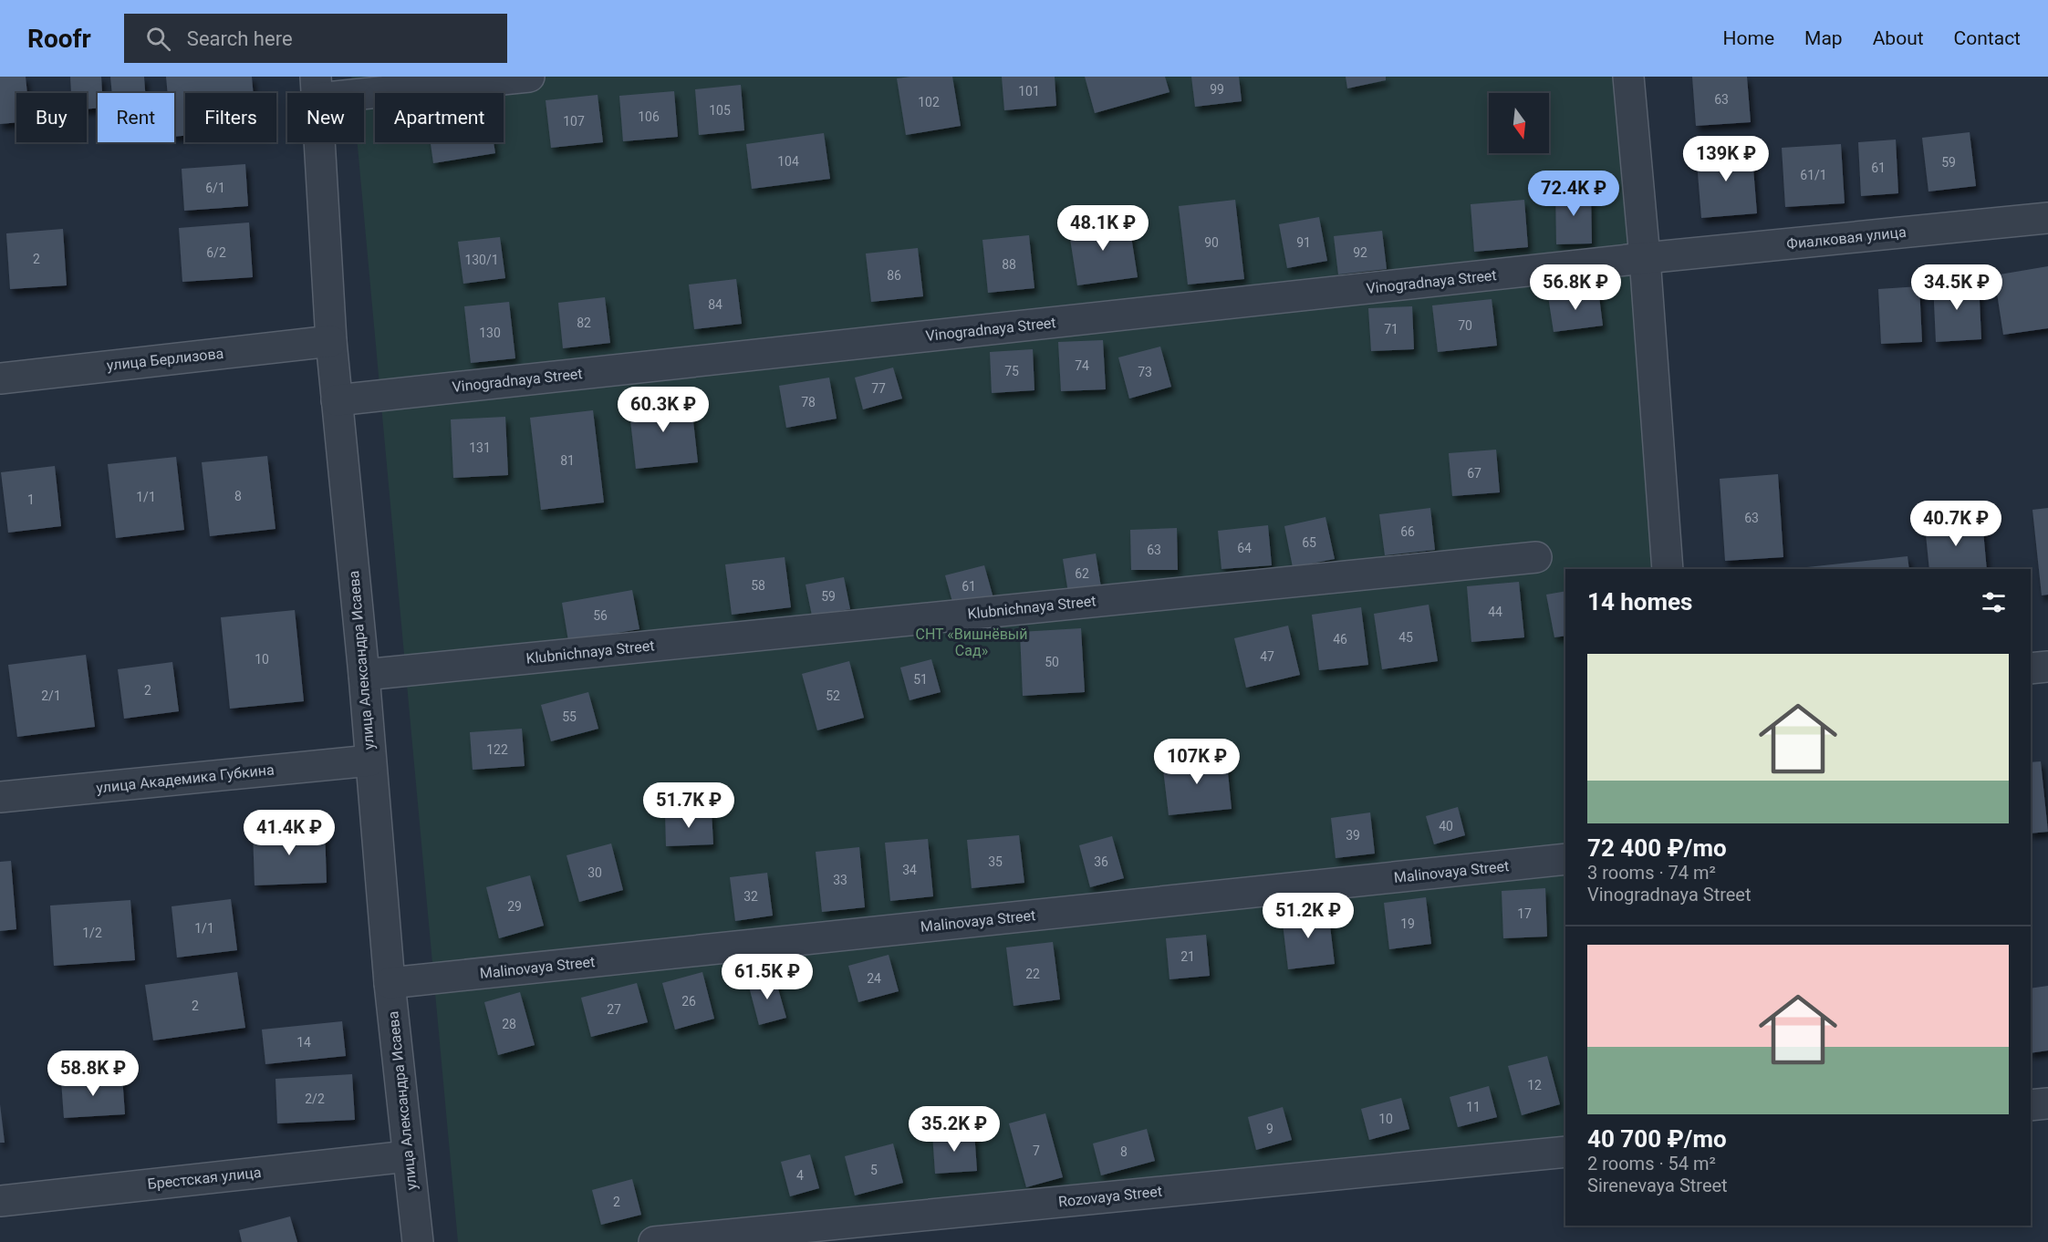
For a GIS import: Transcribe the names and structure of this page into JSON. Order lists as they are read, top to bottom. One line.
{"streets":{"street":["Фиалковая улица","Vinogradnaya Street","улица Берлизова","Klubnichnaya Street","улица Александра Исаева","улица Академика Губкина","Malinovaya Street","Брестская улица","Rozovaya Street"]},"crossings":[["Фиалковая улица","Vinogradnaya Street"],["Vinogradnaya Street","улица Александра Исаева"],["улица Берлизова","улица Александра Исаева"],["Klubnichnaya Street","улица Александра Исаева"],["улица Александра Исаева","улица Академика Губкина"],["улица Александра Исаева","Malinovaya Street"],["улица Александра Исаева","Брестская улица"]],"parks":["СНТ «Вишнёвый Cад»"],"house_numbers":["99","101","63","102","105","106","107","104","59","61","61/1","6/1","90","91","6/2","92","2","130/1","88","86","84","82","70","71","130","74","75","73","77","78","131","81","67","8","1/1","1","63","66","65","64","63","62","58","61","59","44","56","45","46","47","10","50","51","2","2/1","52","55","122","40","39","35","36","34","30","33","32","29","17","19","1/1","1/2","21","22","24","26","2","27","28","14","12","2/2","11","10","9","7","8","5","4","2"],"north":"bottom","page":{"header":"Roofr","search":"Search here","nav":["Home","Map","About","Contact"],"chip":["Buy","Rent","Filters","New","Apartment"],"price":["139K ₽","72.4K ₽","48.1K ₽","56.8K ₽","34.5K ₽","60.3K ₽","40.7K ₽","107K ₽","51.7K ₽","41.4K ₽","51.2K ₽","61.5K ₽","58.8K ₽","35.2K ₽"],"heading":"14 homes","list":[{"name":"72 400 ₽/mo","note":"3 rooms · 74 m² · Vinogradnaya Street"},{"name":"40 700 ₽/mo","note":"2 rooms · 54 m² · Sirenevaya Street"}]}}
